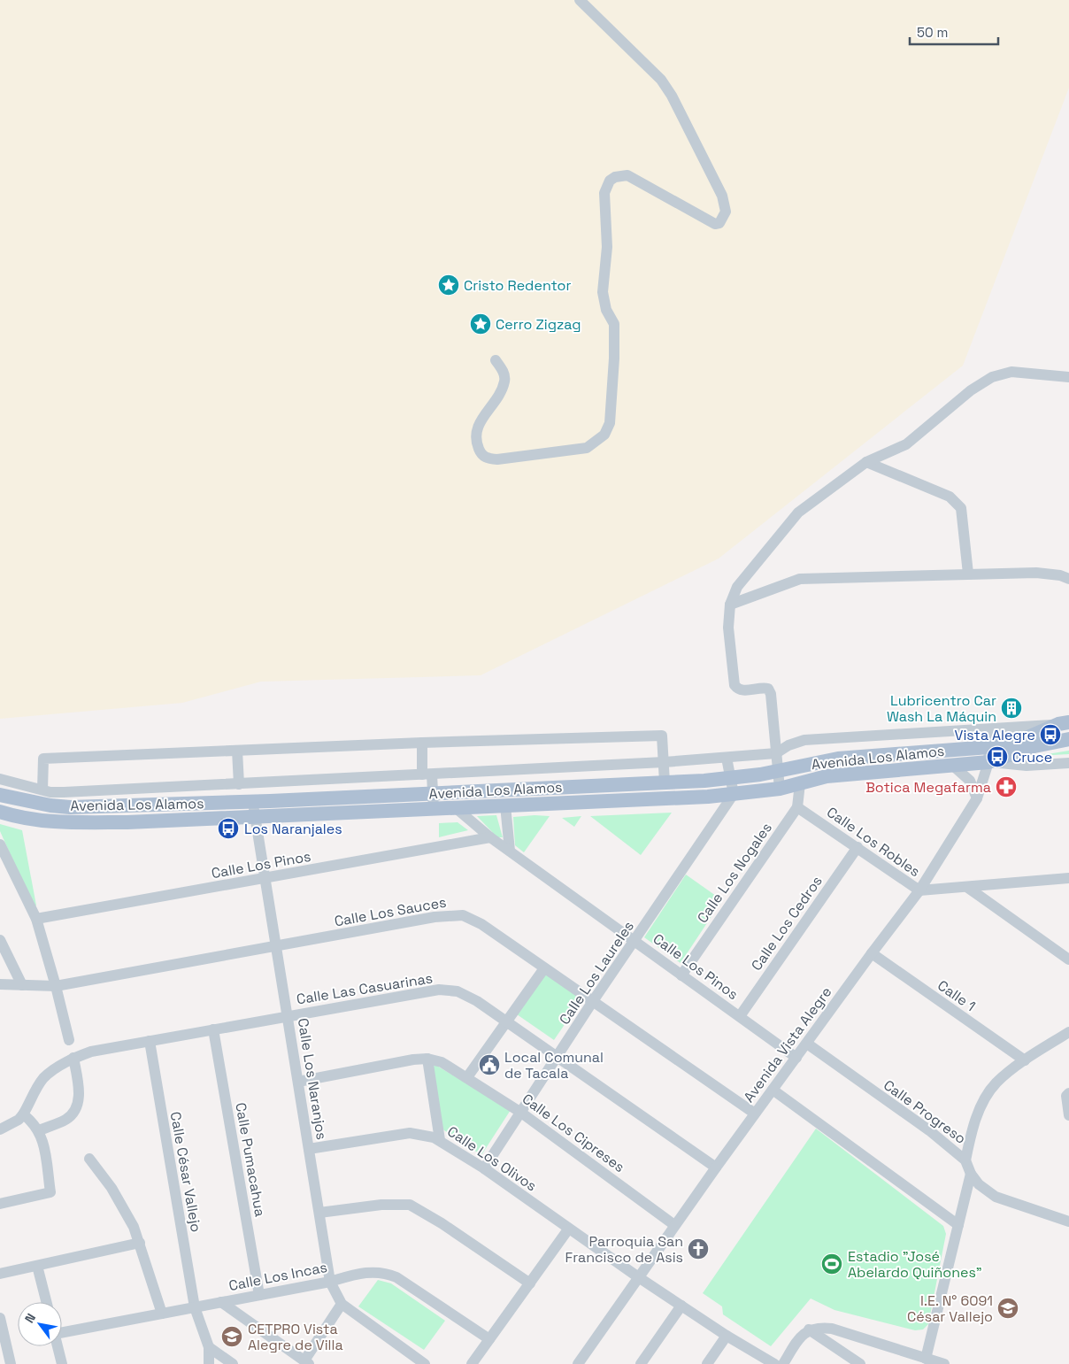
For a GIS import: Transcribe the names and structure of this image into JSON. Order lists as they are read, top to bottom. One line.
{"streets":{"main road":["Avenida Los Alamos"],"street":["Calle Los Robles","Calle Los Pinos","Calle Los Nogales","Calle Los Sauces","Calle Los Cedros","Calle Los Laureles","Calle Las Casuarinas","Calle 1","Avenida Vista Alegre","Calle Los Naranjos","Calle Progreso","Calle Los Cipreses","Calle Los Olivos","Calle Pumacahua","Calle César Vallejo","Calle Los Incas"]},"crossings":[["Avenida Los Alamos","Calle Los Pinos"],["Avenida Los Alamos","Calle Los Nogales"],["Avenida Los Alamos","Calle Los Laureles"],["Avenida Los Alamos","Avenida Vista Alegre"],["Avenida Los Alamos","Calle Los Naranjos"],["Calle Los Robles","Calle Los Nogales"],["Calle Los Robles","Calle Los Cedros"],["Calle Los Robles","Avenida Vista Alegre"],["Calle Los Pinos","Calle Los Nogales"],["Calle Los Pinos","Calle Los Cedros"],["Calle Los Pinos","Calle Los Laureles"],["Calle Los Pinos","Avenida Vista Alegre"],["Calle Los Pinos","Calle Los Naranjos"],["Calle Los Sauces","Calle Los Laureles"],["Calle Los Sauces","Avenida Vista Alegre"],["Calle Los Sauces","Calle Los Naranjos"],["Calle Los Laureles","Calle Las Casuarinas"],["Calle Los Laureles","Calle Los Cipreses"],["Calle Los Laureles","Calle Los Olivos"],["Calle Las Casuarinas","Avenida Vista Alegre"],["Calle Las Casuarinas","Calle Los Naranjos"],["Calle Las Casuarinas","Calle Pumacahua"],["Calle Las Casuarinas","Calle César Vallejo"],["Calle 1","Avenida Vista Alegre"],["Avenida Vista Alegre","Calle Progreso"],["Avenida Vista Alegre","Calle Los Cipreses"],["Avenida Vista Alegre","Calle Los Olivos"],["Calle Los Naranjos","Calle Los Cipreses"],["Calle Los Naranjos","Calle Los Olivos"],["Calle Los Naranjos","Calle Los Incas"],["Calle Pumacahua","Calle Los Incas"],["Calle César Vallejo","Calle Los Incas"]],"places":{"place":["Cristo Redentor","Cerro Zigzag"],"building":["Lubricentro Car Wash La Máquin"],"bus stop":["Vista Alegre","Cruce","Los Naranjales"],"pharmacy":["Botica Megafarma"],"public building":["Local Comunal de Tacala"],"church":["Parroquia San Francisco de Asis"],"sports":["Estadio \"José Abelardo Quiñones\""],"school or university":["I.E. N° 6091 César Vallejo","CETPRO Vista Alegre de Villa"]},"scale_bar":"50 m","north":"top left"}
